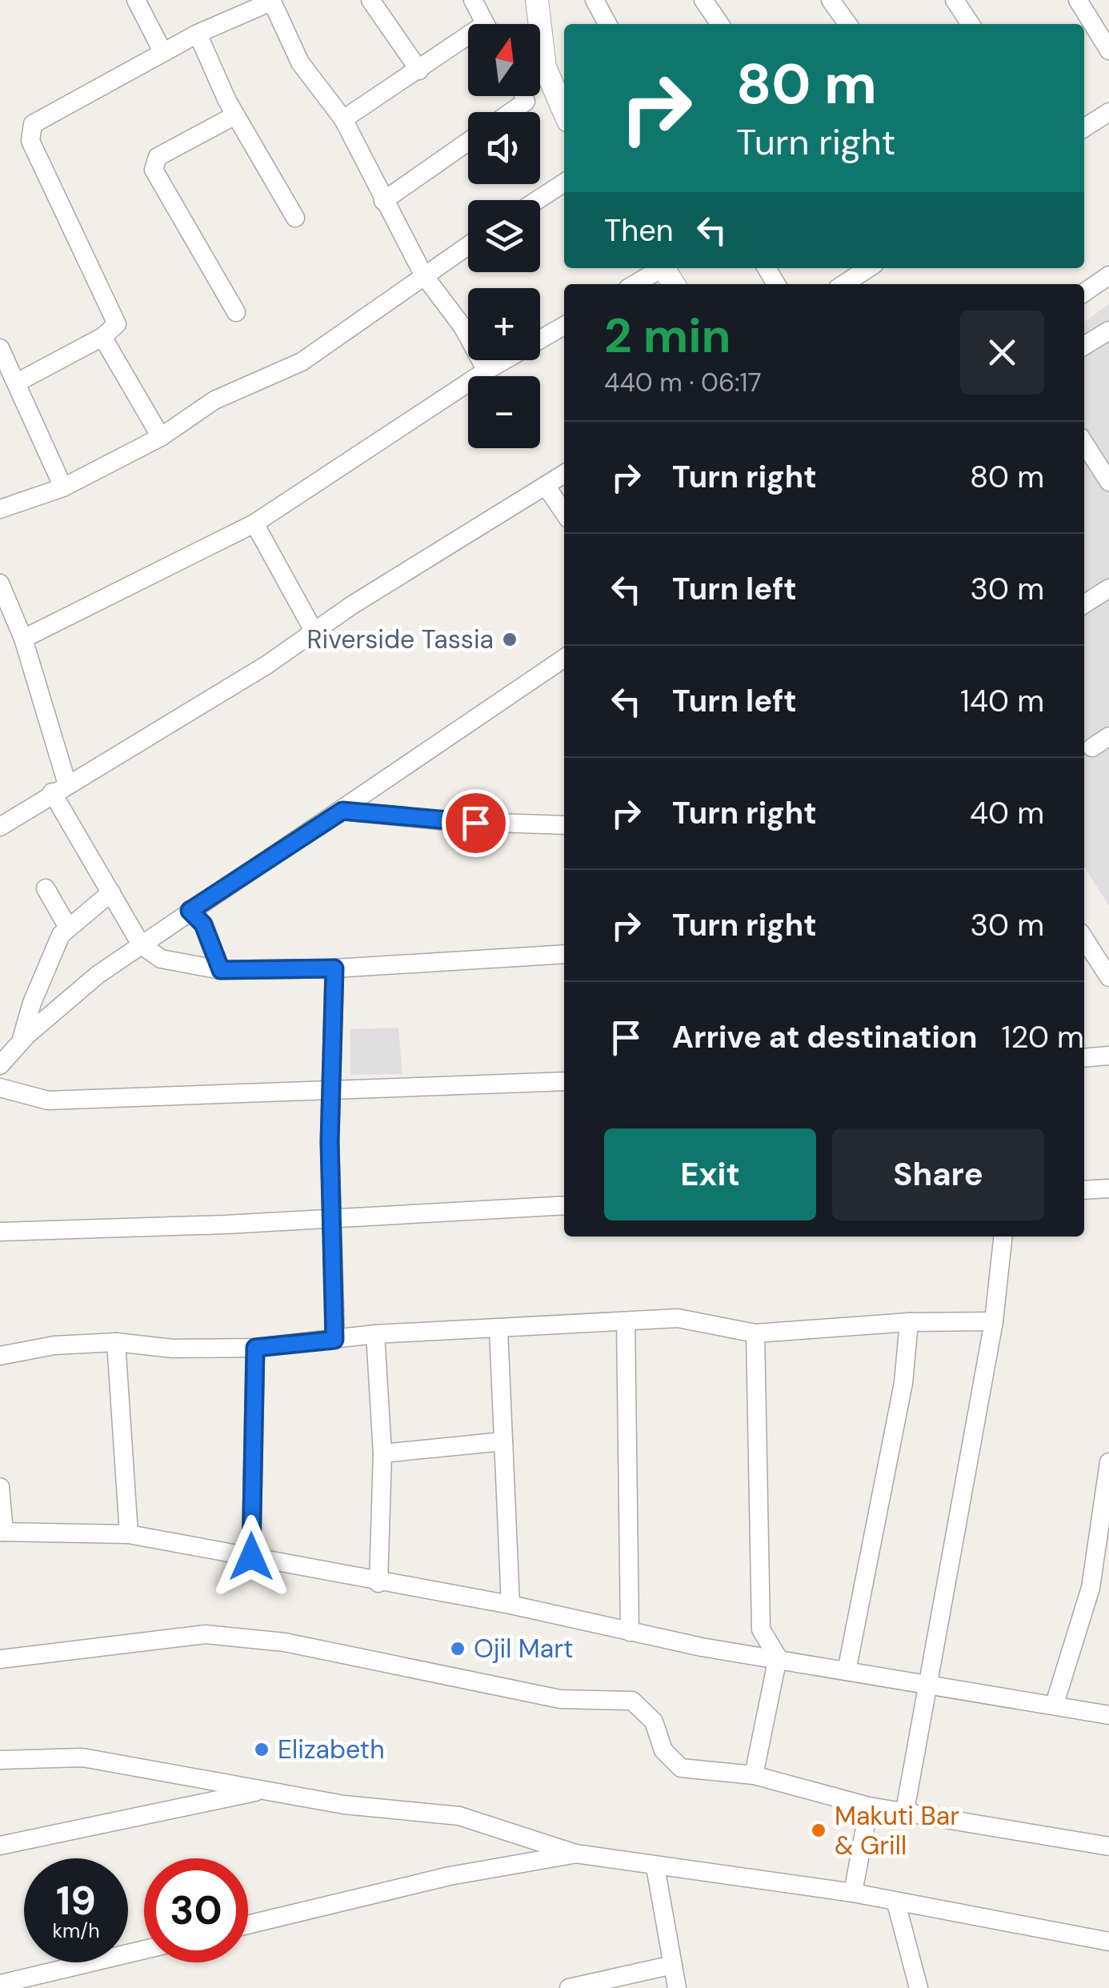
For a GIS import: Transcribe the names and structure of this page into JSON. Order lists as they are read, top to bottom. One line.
{"places":["Riverside Tassia","Ojil Mart","Elizabeth","Makuti Bar & Grill"],"north":"top","page":{"map_buttons":["+","−"],"turn":["80 m","Turn right"],"then":"Then","heading":["2 min","440 m · 06:17"],"list":[{"name":"Turn right","value":"80 m"},{"name":"Turn left","value":"30 m"},{"name":"Turn left","value":"140 m"},{"name":"Turn right","value":"40 m"},{"name":"Turn right","value":"30 m"},{"name":"Arrive at destination","value":"120 m"}],"buttons":["Exit","Share"],"speed":"19 km/h","limit":"30"}}
